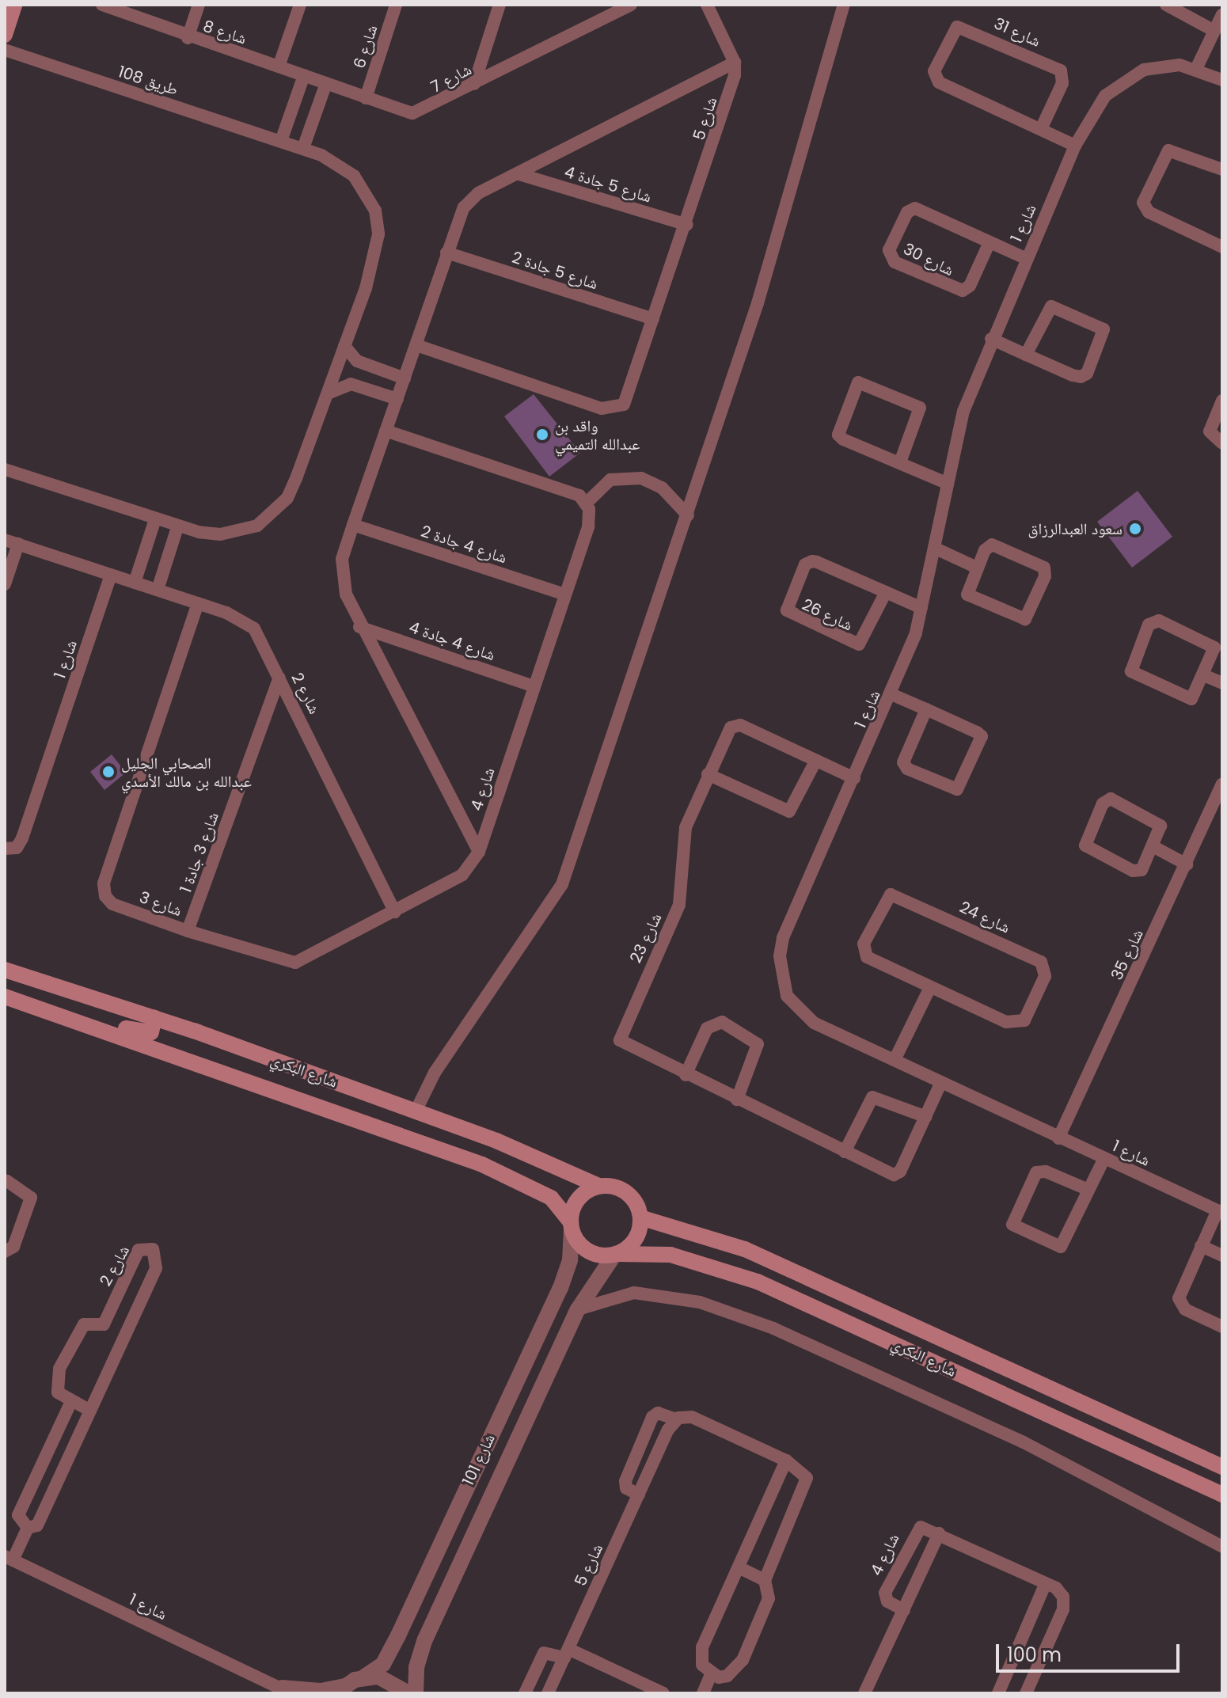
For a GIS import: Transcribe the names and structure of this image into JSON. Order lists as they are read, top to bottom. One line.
{"streets":{"main road":["شارع البكري"],"street":["شارع 8","شارع 31","شارع 6","شارع 7","طريق 108","شارع 5","شارع 5 جادة 4","شارع 1","شارع 30","شارع 5 جادة 2","شارع 4 جادة 2","شارع 26","شارع 4 جادة 4","شارع 2","شارع 4","شارع 3 جادة 1","شارع 3","شارع 24","شارع 23","شارع 35","شارع 101"]},"crossings":[["شارع 8","شارع 7"],["شارع 31","شارع 1"],["شارع 6","شارع 7"],["شارع 5","شارع 5 جادة 4"],["شارع 5","شارع 5 جادة 2"],["شارع 5","شارع 4"],["شارع 1","شارع 30"],["شارع 1","شارع 26"],["شارع 1","شارع 2"],["شارع 1","شارع 23"],["شارع 1","شارع 35"],["شارع 4 جادة 2","شارع 4"],["شارع 4 جادة 4","شارع 4"],["شارع 2","شارع 3 جادة 1"],["شارع 2","شارع 3"],["شارع 4","شارع 3"],["شارع 3 جادة 1","شارع 3"],["شارع البكري","شارع 101"]],"places":["واقد بن عبدالله التميمي","سعود العبدالرزاق","الصحابي الجليل عبدالله بن مالك الأسدي"],"scale_bar":"100 m"}
